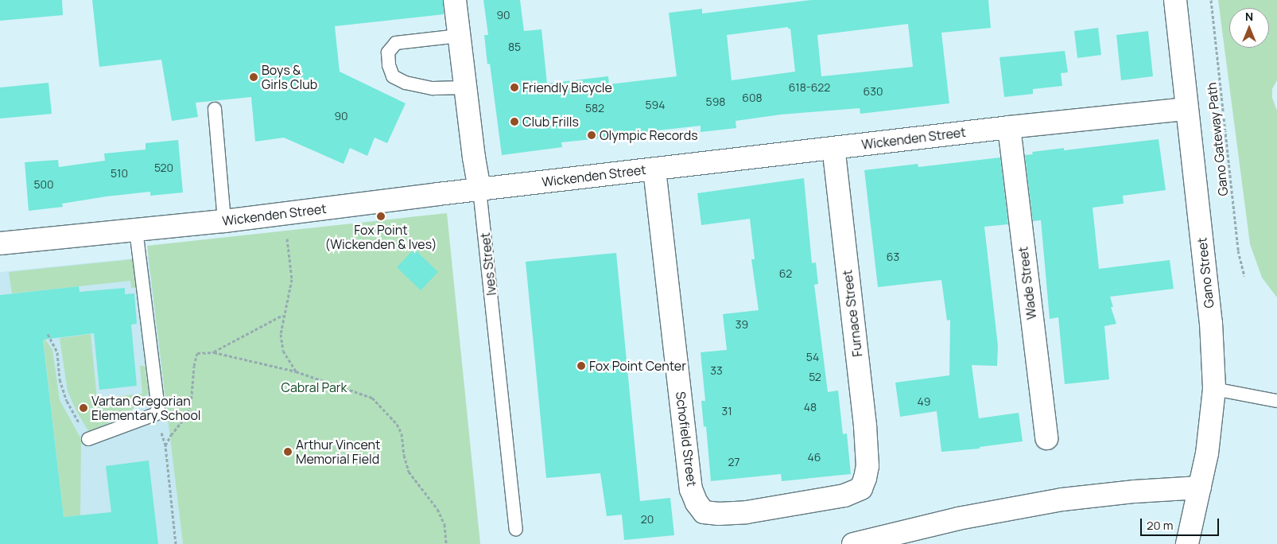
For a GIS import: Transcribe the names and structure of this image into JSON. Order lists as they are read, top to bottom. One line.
{"streets":{"main road":["Wickenden Street","Ives Street","Gano Street","Wade Street","Furnace Street","Schofield Street"],"path":["Gano Gateway Path"]},"crossings":[["Wickenden Street","Ives Street"],["Wickenden Street","Gano Street"],["Wickenden Street","Wade Street"],["Wickenden Street","Furnace Street"],["Wickenden Street","Schofield Street"],["Furnace Street","Schofield Street"]],"parks":["Cabral Park"],"places":["Boys & Girls Club","Friendly Bicycle","Club Frills","Olympic Records","Fox Point (Wickenden & Ives)","Fox Point Center","Vartan Gregorian Elementary School","Arthur Vincent Memorial Field"],"house_numbers":["90","85","618-622","630","608","598","594","582","90","520","510","500","63","62","39","54","33","52","49","48","31","46","27","20"],"scale_bar":"20 m","north":"top"}
